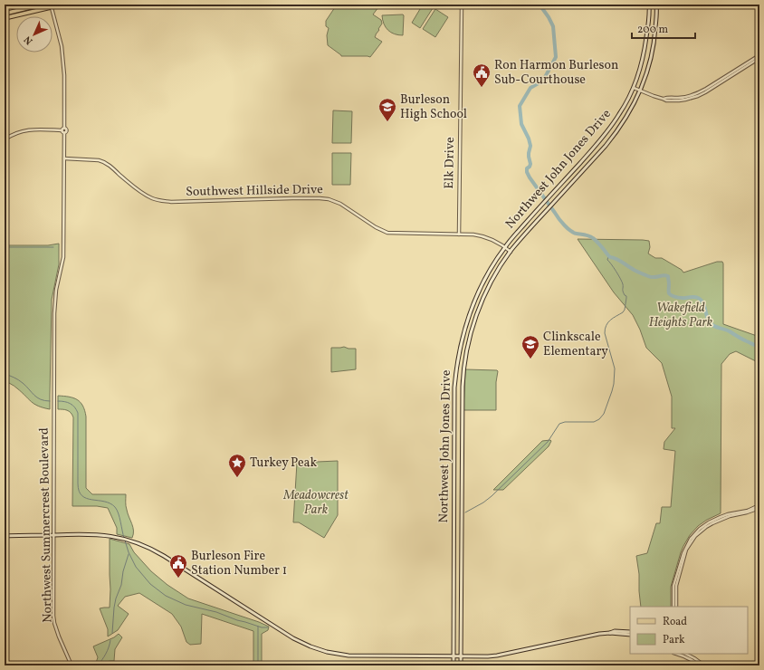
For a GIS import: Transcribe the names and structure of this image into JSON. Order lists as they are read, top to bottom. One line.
{"streets":{"main road":["Northwest John Jones Drive"],"street":["Elk Drive","Southwest Hillside Drive","Northwest Summercrest Boulevard"]},"crossings":[["Elk Drive","Southwest Hillside Drive"],["Northwest John Jones Drive","Southwest Hillside Drive"],["Southwest Hillside Drive","Northwest Summercrest Boulevard"]],"parks":["Wakefield Heights Park","Meadowcrest Park"],"places":{"public building":["Ron Harmon Burleson Sub-Courthouse","Burleson Fire Station Number 1"],"school or university":["Burleson High School","Clinkscale Elementary"],"place":["Turkey Peak"]},"legend":["Road","Park"],"scale_bar":"200 m","north":"bottom left"}
